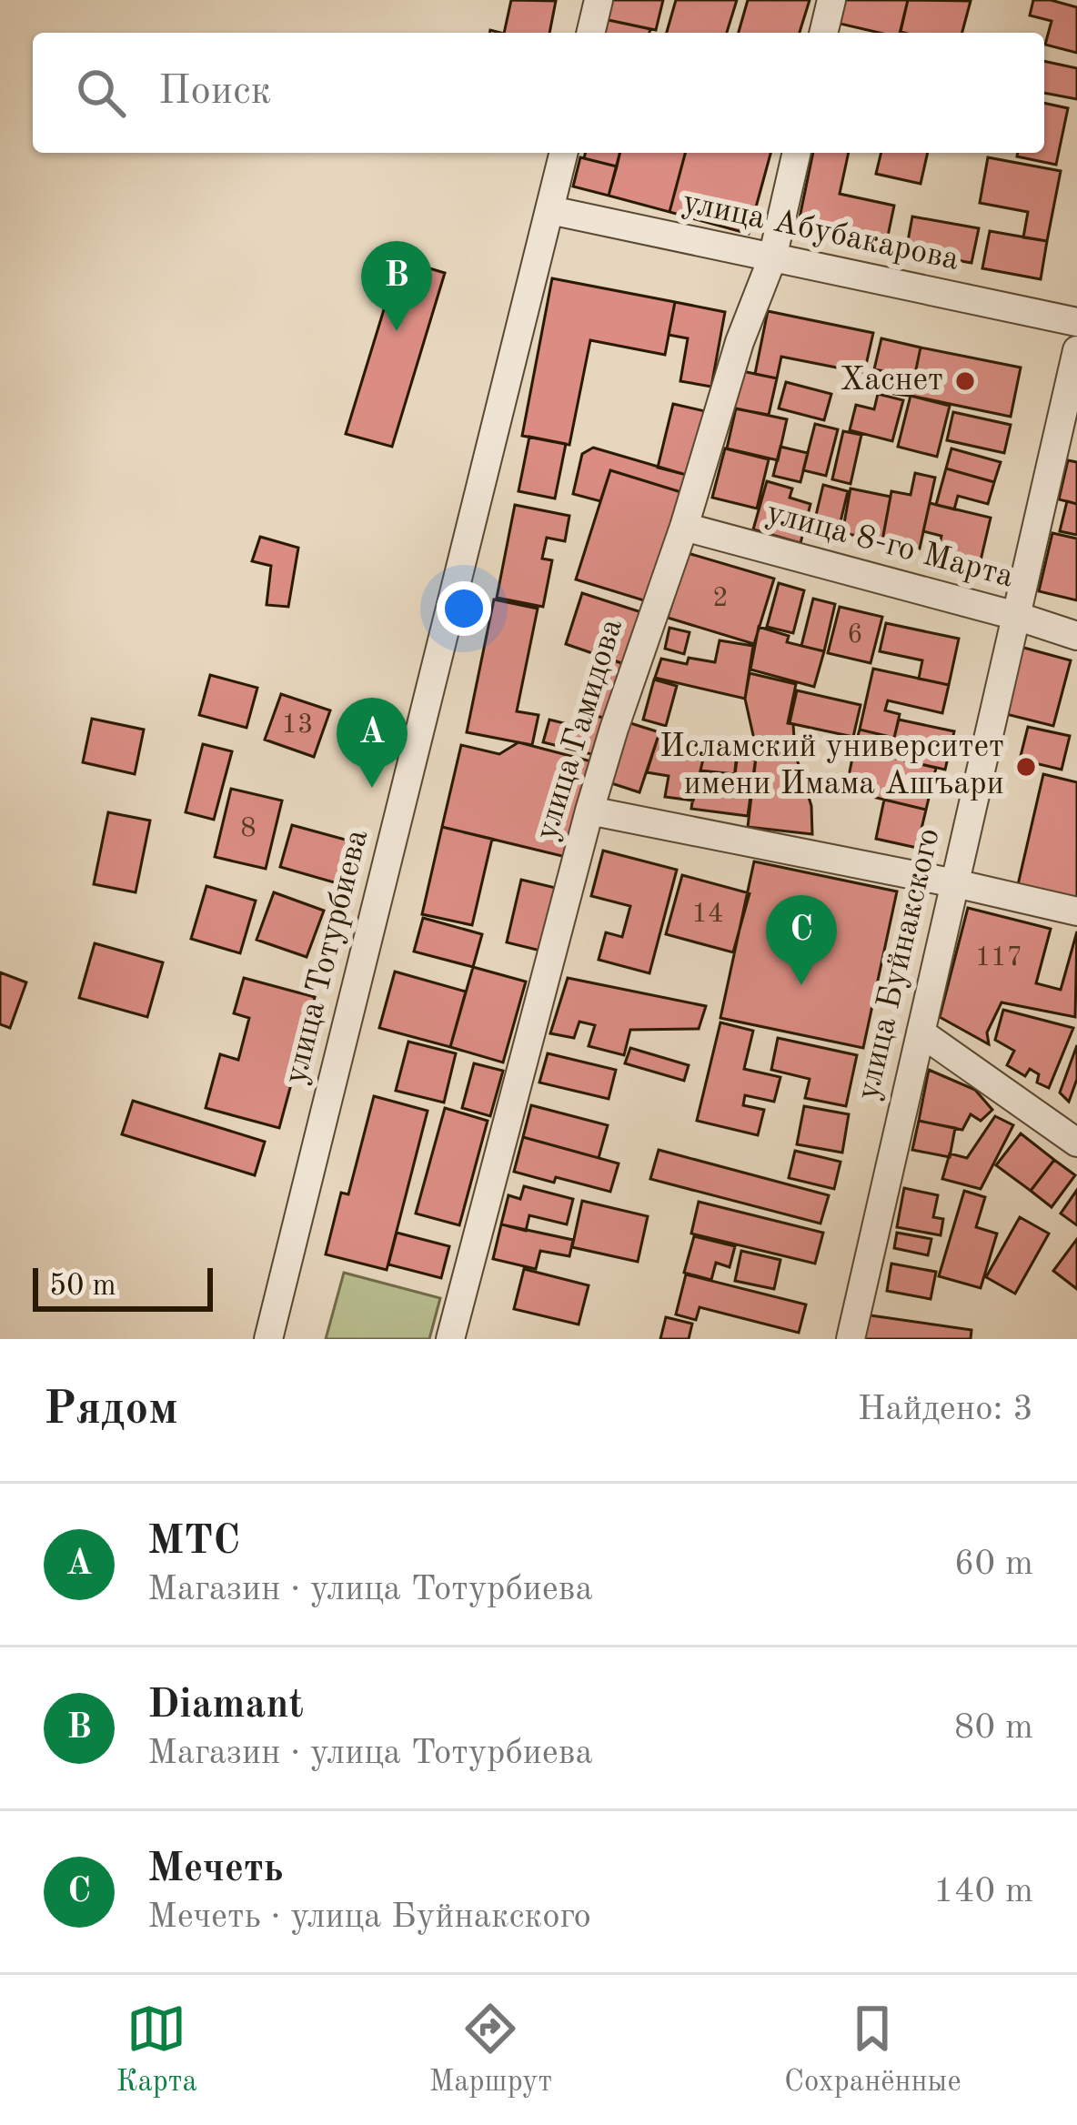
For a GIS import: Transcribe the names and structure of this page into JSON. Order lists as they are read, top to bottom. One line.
{"streets":{"street":["улица Абубакарова","улица 8-го Марта","улица Гамидова","улица Тотурбиева","улица Буйнакского"]},"crossings":[["улица Абубакарова","улица Гамидова"],["улица Абубакарова","улица Тотурбиева"],["улица 8-го Марта","улица Гамидова"],["улица 8-го Марта","улица Буйнакского"]],"places":["Хаснет","Исламский университет имени Имама Ашъари"],"house_numbers":["2","6","13","8","14","117"],"scale_bar":"50 m","page":{"search":"Поиск","pins":["B","A","C"],"scale":"50 m","heading":["Рядом","Найдено: 3"],"list":[{"mark":"A","name":"МТС","note":"Магазин · улица Тотурбиева","value":"60 m"},{"mark":"B","name":"Diamant","note":"Магазин · улица Тотурбиева","value":"80 m"},{"mark":"C","name":"Мечеть","note":"Мечеть · улица Буйнакского","value":"140 m"}],"nav":["Карта","Маршрут","Сохранённые"]}}
